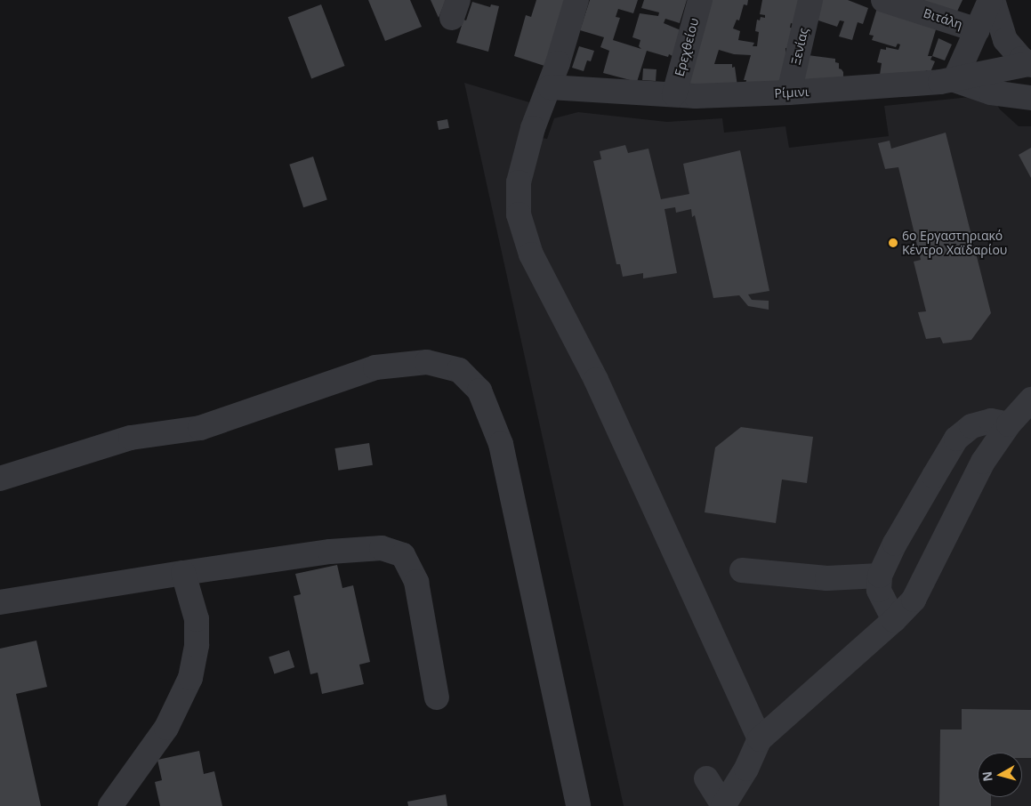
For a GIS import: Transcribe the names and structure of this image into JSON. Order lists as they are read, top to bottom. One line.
{"streets":{"street":["Βιτάλη","Ξενίας","Ερεχθείου","Ρίμινι"]},"crossings":[["Ξενίας","Ρίμινι"],["Ερεχθείου","Ρίμινι"]],"places":["6ο Εργαστηριακό Κέντρο Χαϊδαρίου"],"north":"left"}
